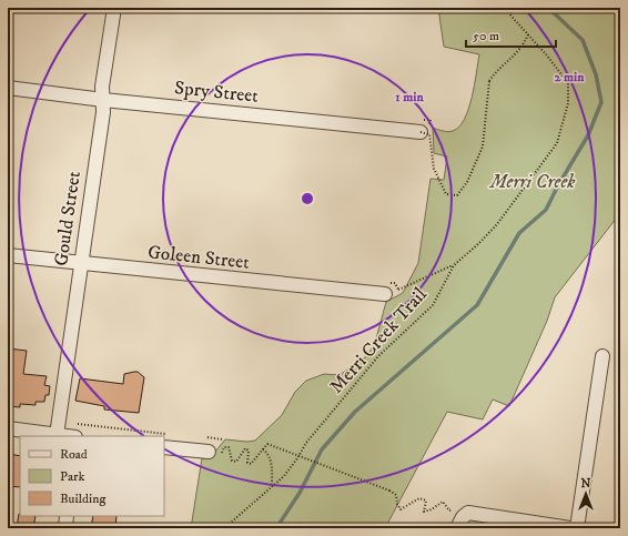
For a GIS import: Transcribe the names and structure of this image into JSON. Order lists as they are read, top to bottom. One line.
{"streets":{"street":["Spry Street","Gould Street","Goleen Street"],"path":["Merri Creek Trail"]},"crossings":[["Spry Street","Gould Street"],["Gould Street","Goleen Street"]],"parks":["Merri Creek"],"legend":["Road","Park","Building"],"scale_bar":"50 m","north":"top","rings":["2 min","1 min"]}
